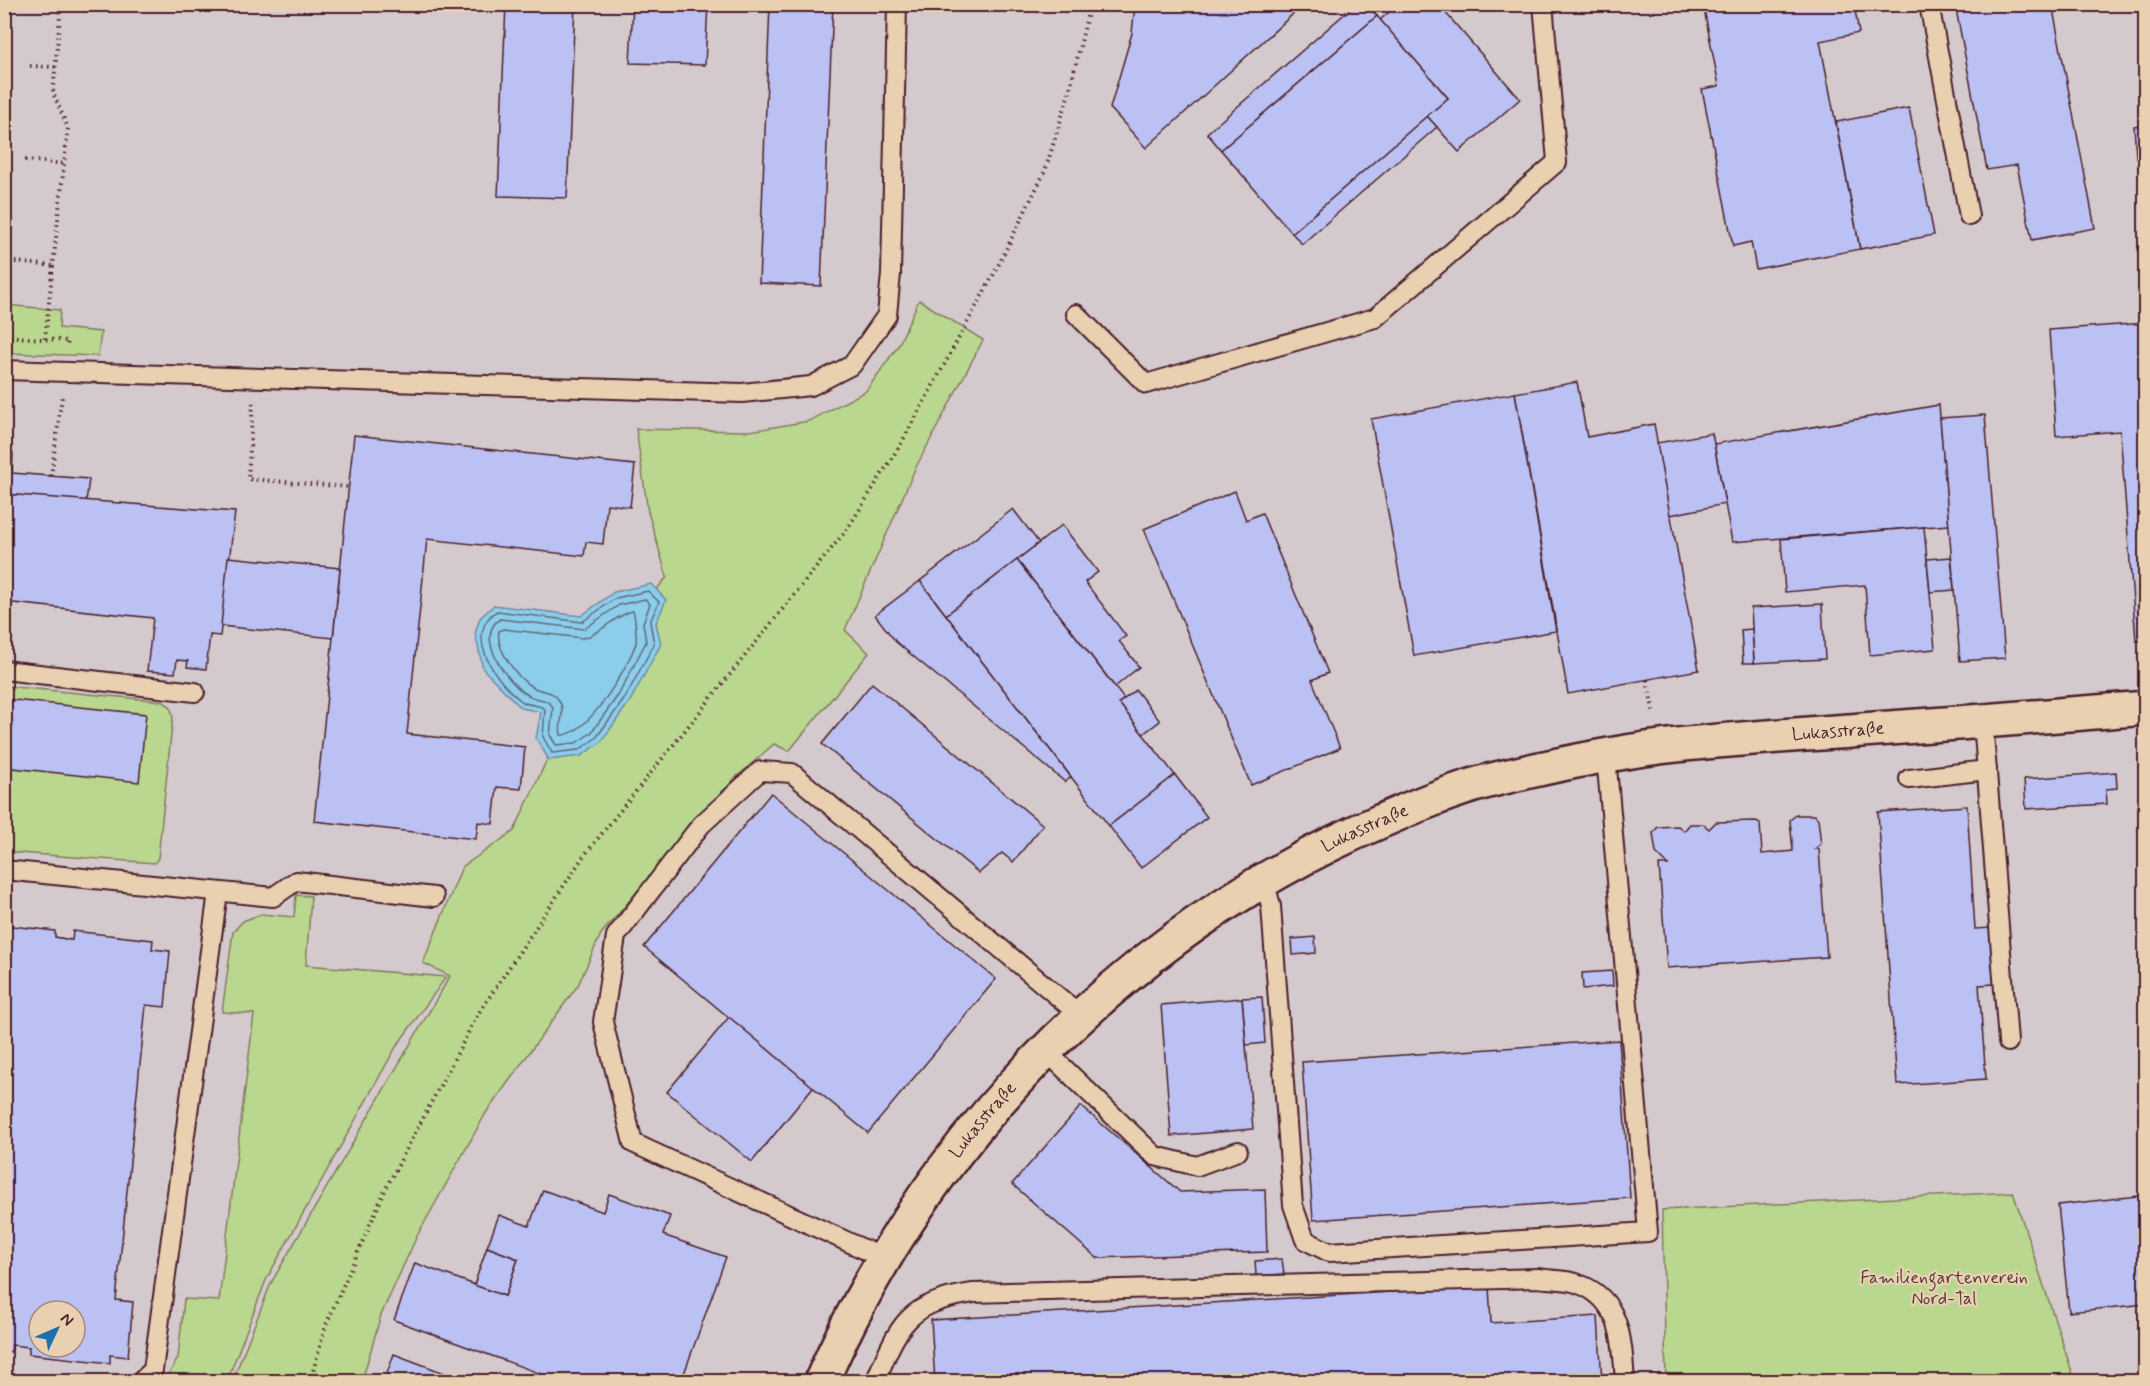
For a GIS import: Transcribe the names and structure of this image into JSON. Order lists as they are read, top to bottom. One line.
{"streets":{"street":["Lukasstraße"]},"parks":["Familiengartenverein Nord-Tal"],"north":"top right"}
